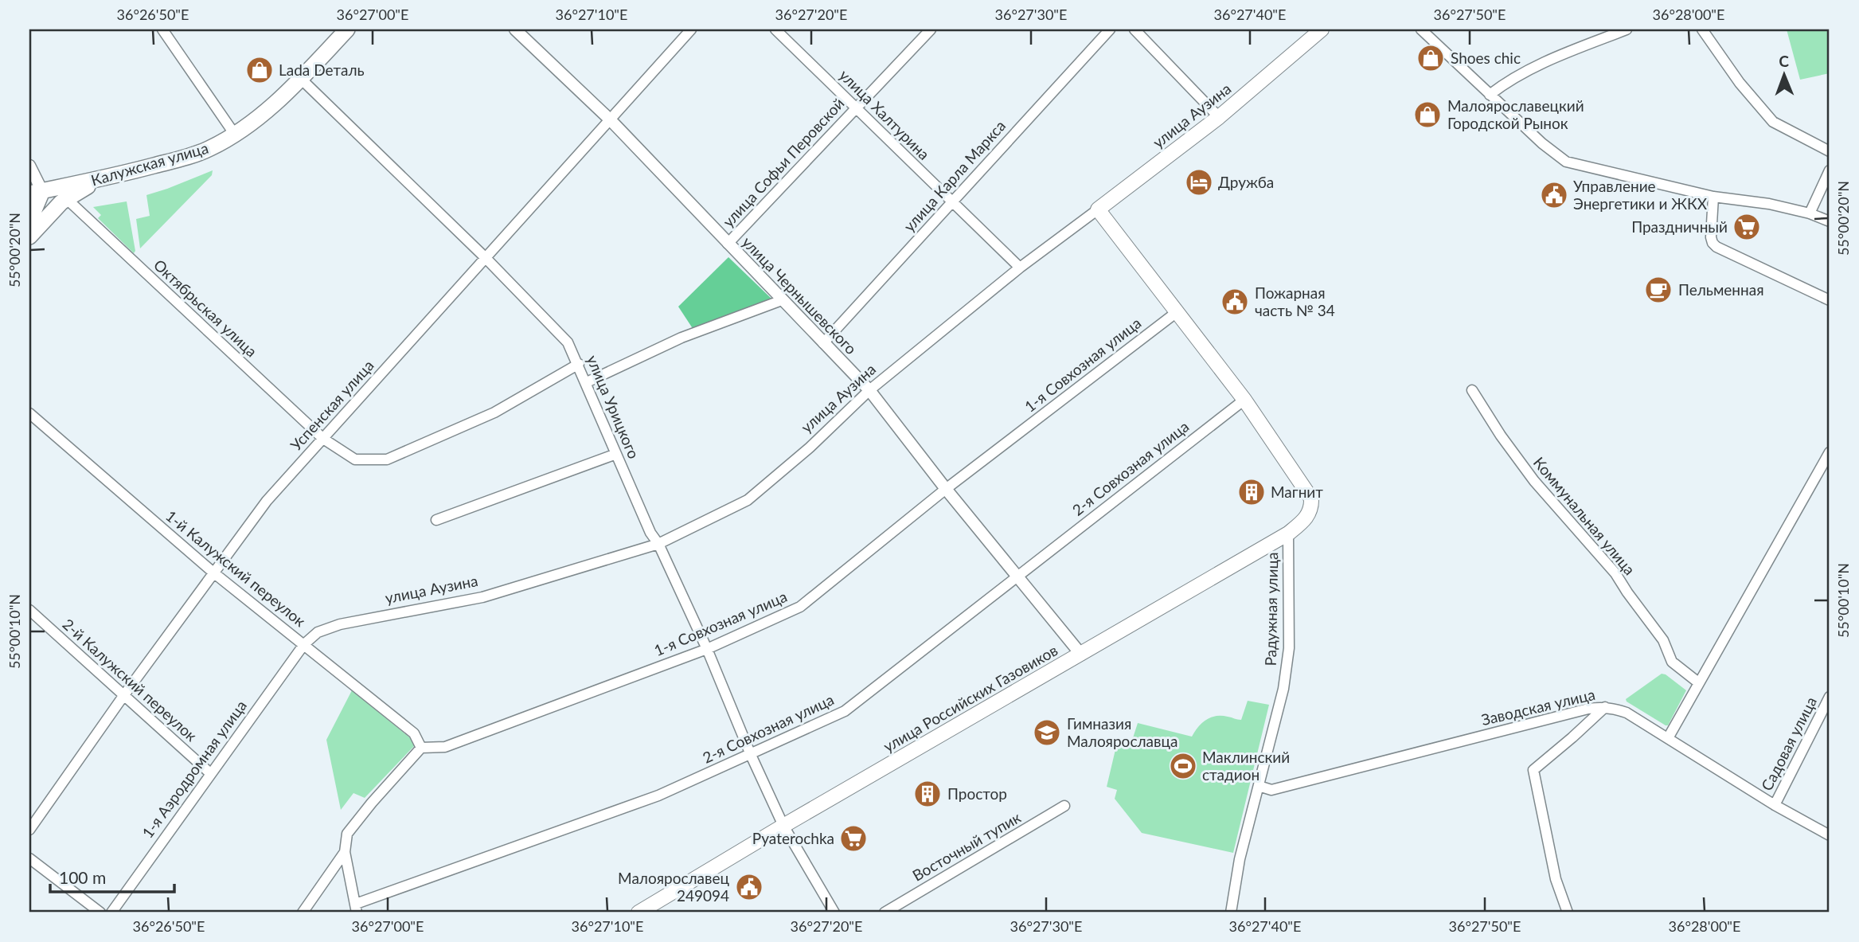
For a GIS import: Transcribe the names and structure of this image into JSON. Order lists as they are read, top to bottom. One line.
{"streets":{"main road":["улица Аузина","Калужская улица","улица Российских Газовиков"],"street":["улица Халтурина","улица Софьи Перовской","улица Карла Маркса","улица Чернышевского","Октябрьская улица","1-я Совхозная улица","Успенская улица","улица Урицкого","2-я Совхозная улица","Коммунальная улица","1-й Калужский переулок","Радужная улица","2-й Калужский переулок","Заводская улица","Садовая улица","1-я Аэродромная улица","Восточный тупик"]},"crossings":[["улица Халтурина","улица Аузина"],["улица Халтурина","улица Софьи Перовской"],["улица Халтурина","улица Карла Маркса"],["улица Аузина","улица Чернышевского"],["улица Аузина","улица Урицкого"],["улица Аузина","1-й Калужский переулок"],["улица Аузина","1-я Аэродромная улица"],["улица Софьи Перовской","улица Чернышевского"],["Калужская улица","улица Урицкого"],["улица Карла Маркса","улица Чернышевского"],["улица Чернышевского","1-я Совхозная улица"],["улица Чернышевского","Успенская улица"],["улица Чернышевского","2-я Совхозная улица"],["улица Чернышевского","улица Российских Газовиков"],["Октябрьская улица","Успенская улица"],["1-я Совхозная улица","улица Урицкого"],["1-я Совхозная улица","1-й Калужский переулок"],["Успенская улица","улица Урицкого"],["Успенская улица","1-й Калужский переулок"],["Успенская улица","2-й Калужский переулок"],["улица Урицкого","2-я Совхозная улица"],["улица Урицкого","улица Российских Газовиков"],["2-я Совхозная улица","улица Российских Газовиков"],["1-й Калужский переулок","1-я Аэродромная улица"],["Радужная улица","улица Российских Газовиков"],["Радужная улица","Заводская улица"],["2-й Калужский переулок","1-я Аэродромная улица"],["Заводская улица","Садовая улица"]],"places":{"shop":["Shoes chic","Lada Dеталь","Малоярославецкий Городской Рынок"],"hotel":["Дружба"],"public building":["Управление Энергетики и ЖКХ","Пожарная часть № 34","Малоярославец 249094"],"supermarket":["Праздничный","Pyaterochka"],"cafe":["Пельменная"],"building":["Магнит","Простор"],"school or university":["Гимназия Малоярославца"],"sports":["Маклинский стадион"]},"scale_bar":"100 m","north":"top","coordinates":["36°26'50\"E","36°27'00\"E","36°27'10\"E","36°27'20\"E","36°27'30\"E","36°27'40\"E","36°27'50\"E","36°28'00\"E","55°00'20\"N","55°00'10\"N"]}
